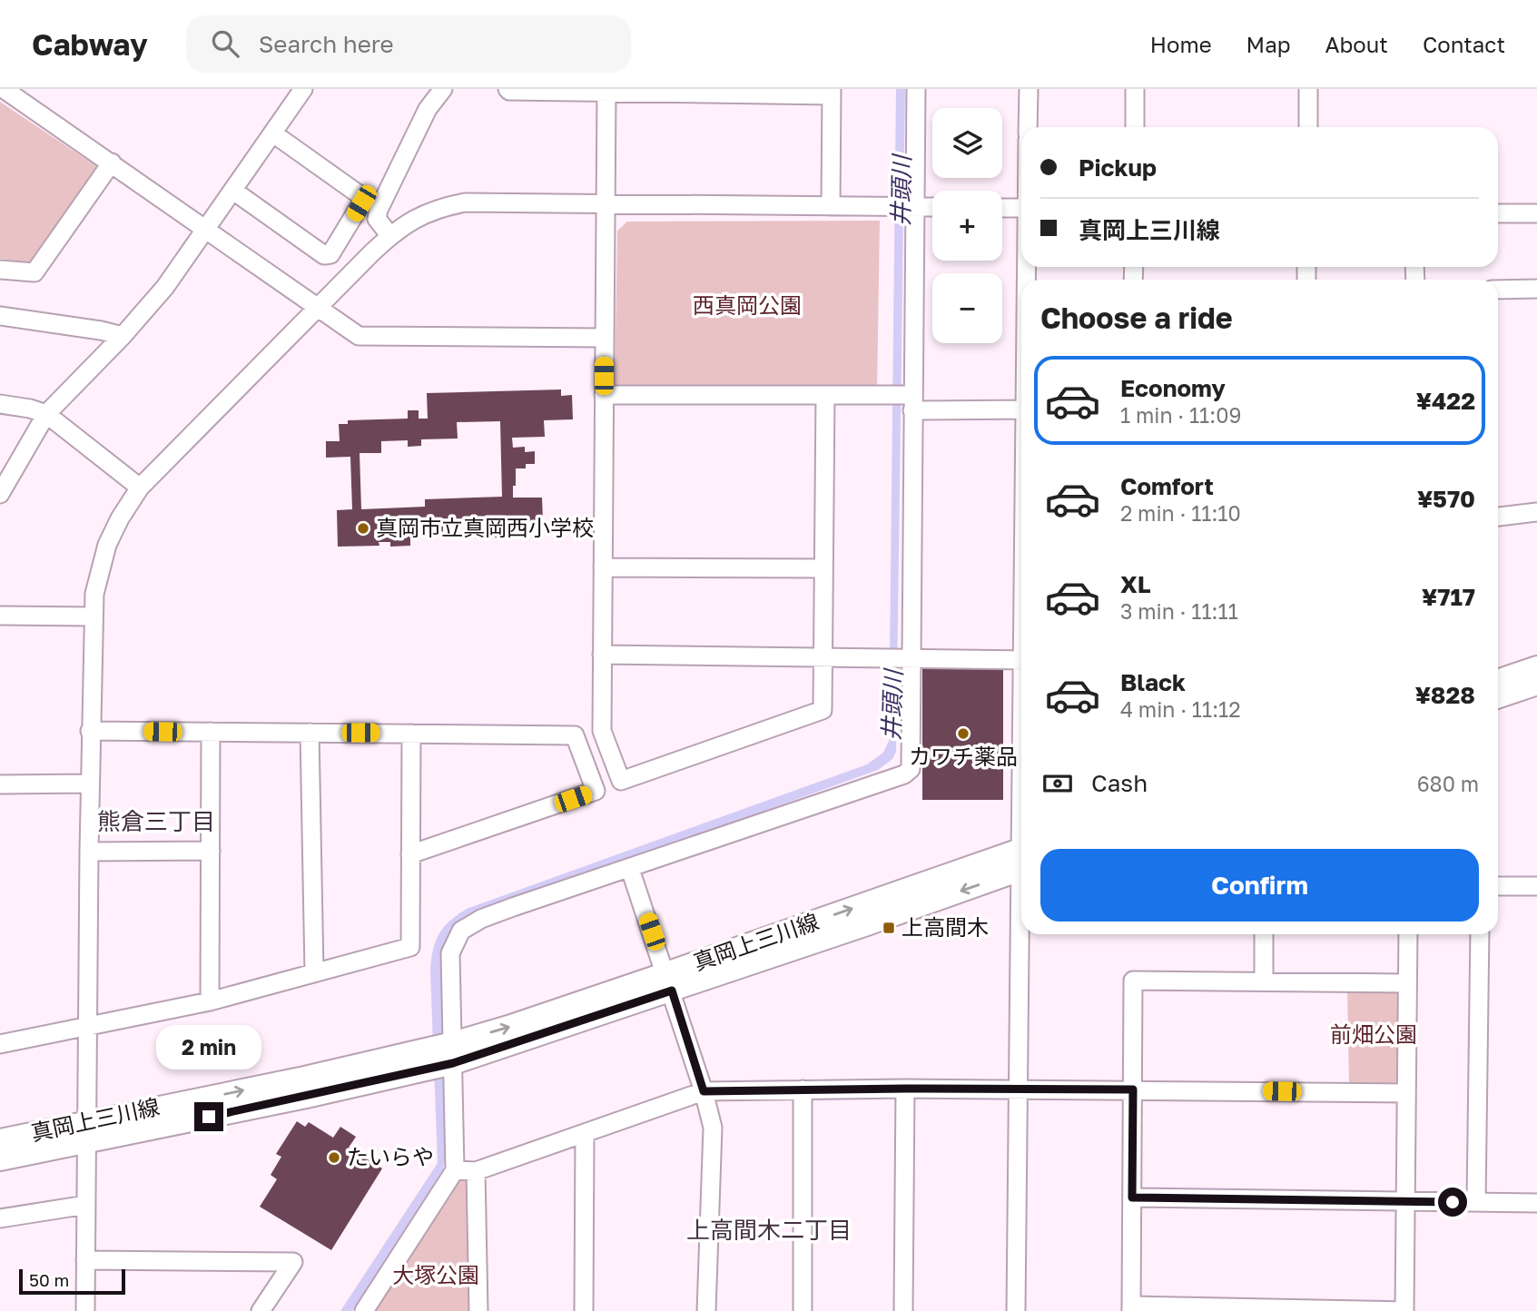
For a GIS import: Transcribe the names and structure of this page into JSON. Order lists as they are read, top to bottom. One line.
{"streets":{"main road":["真岡上三川線"]},"districts":["熊倉三丁目","上高間木二丁目"],"water":["井頭川"],"parks":["西真岡公園","前畑公園","大塚公園"],"places":{"other":["真岡市立真岡西小学校","カワチ薬品","たいらや"],"transit":["上高間木"]},"scale_bar":"50 m","page":{"header":"Cabway","search":"Search here","nav":["Home","Map","About","Contact"],"map_buttons":["+","−"],"banner":["Pickup","真岡上三川線"],"heading":"Choose a ride","list":[{"name":"Economy","note":"1 min · 11:09","value":"¥422"},{"name":"Comfort","note":"2 min · 11:10","value":"¥570"},{"name":"XL","note":"3 min · 11:11","value":"¥717"},{"name":"Black","note":"4 min · 11:12","value":"¥828"}],"pay":["Cash","680 m"],"buttons":"Confirm","bubble":"2 min","scale":"50 m"}}
